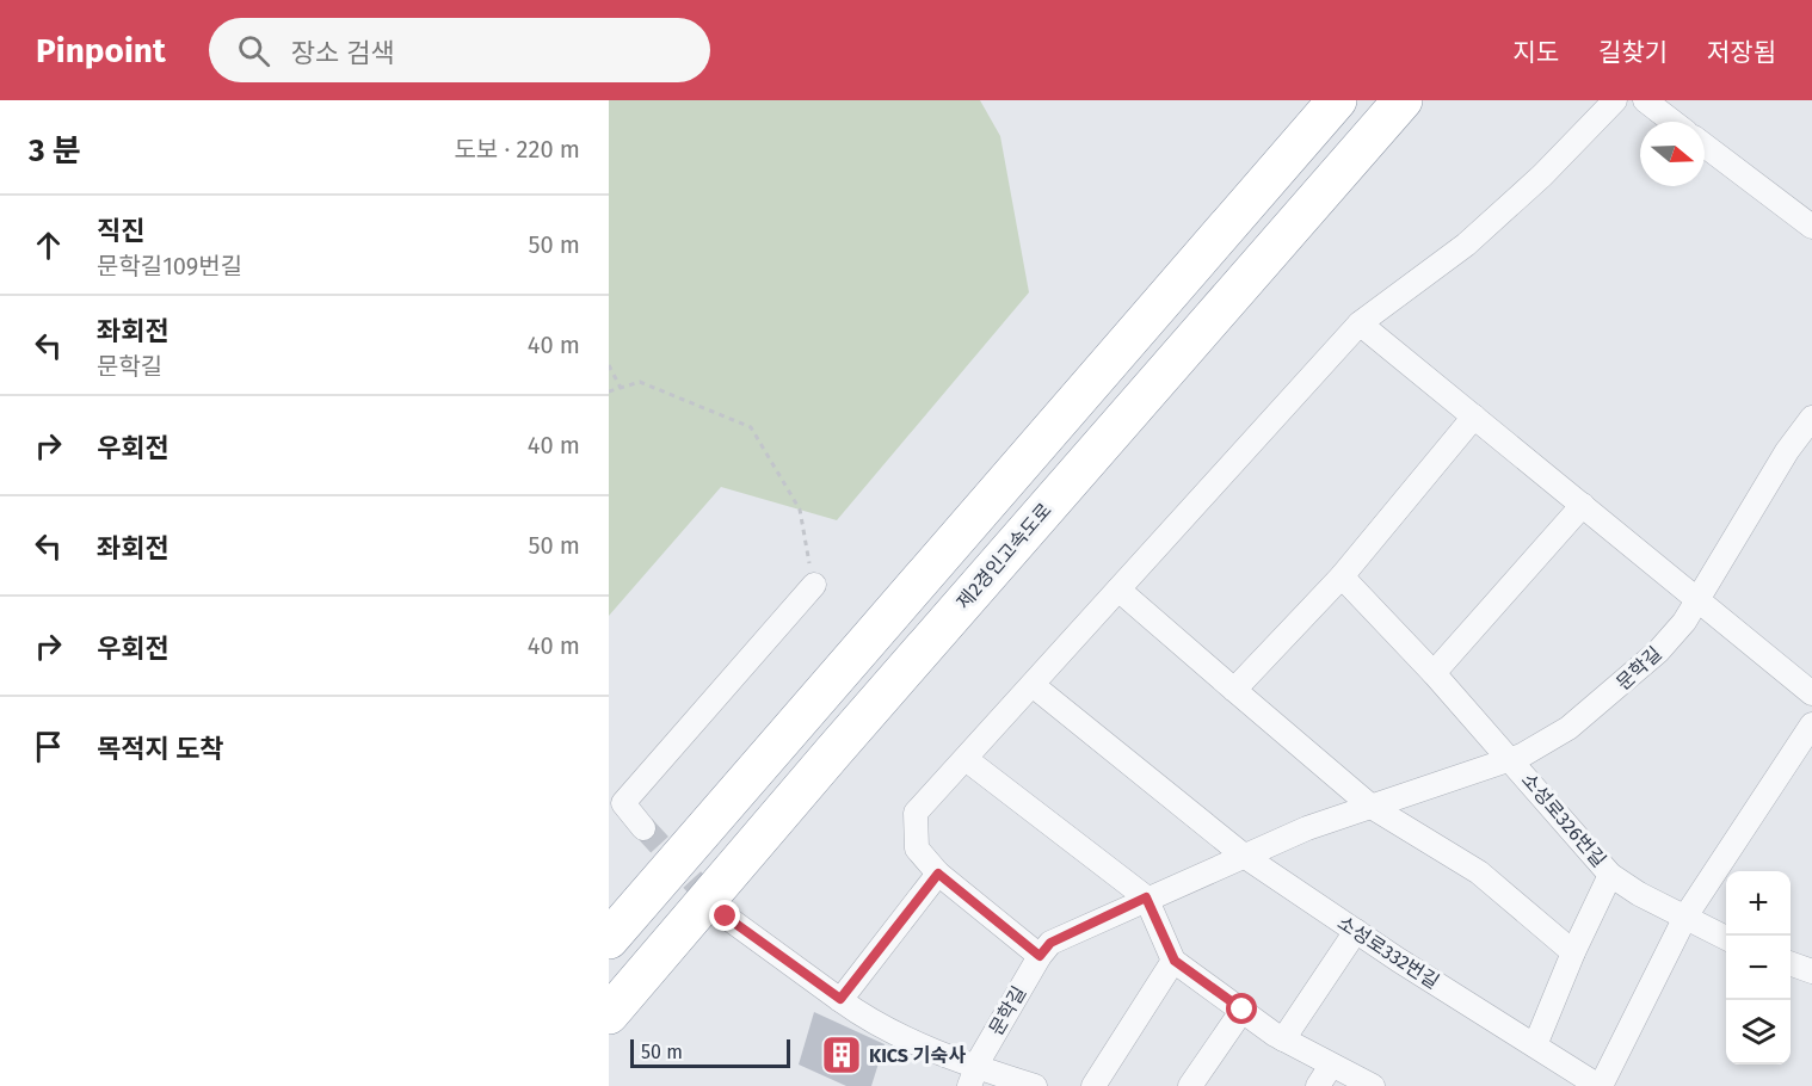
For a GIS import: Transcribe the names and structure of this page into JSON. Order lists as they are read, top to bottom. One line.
{"streets":{"highway":["제2경인고속도로"],"street":["문학길","소성로326번길","소성로332번길"]},"crossings":[["문학길","소성로326번길"],["문학길","소성로332번길"],["소성로326번길","소성로332번길"]],"places":{"building":["KICS 기숙사"]},"scale_bar":"50 m","north":"right","page":{"header":"Pinpoint","search":"장소 검색","nav":["지도","길찾기","저장됨"],"heading":["3 분","도보 · 220 m"],"list":[["직진","문학길109번길","50 m"],["좌회전","문학길","40 m"],["우회전","40 m"],["좌회전","50 m"],["우회전","40 m"],"목적지 도착"],"map_buttons":["+","−"],"scale":"50 m"}}
